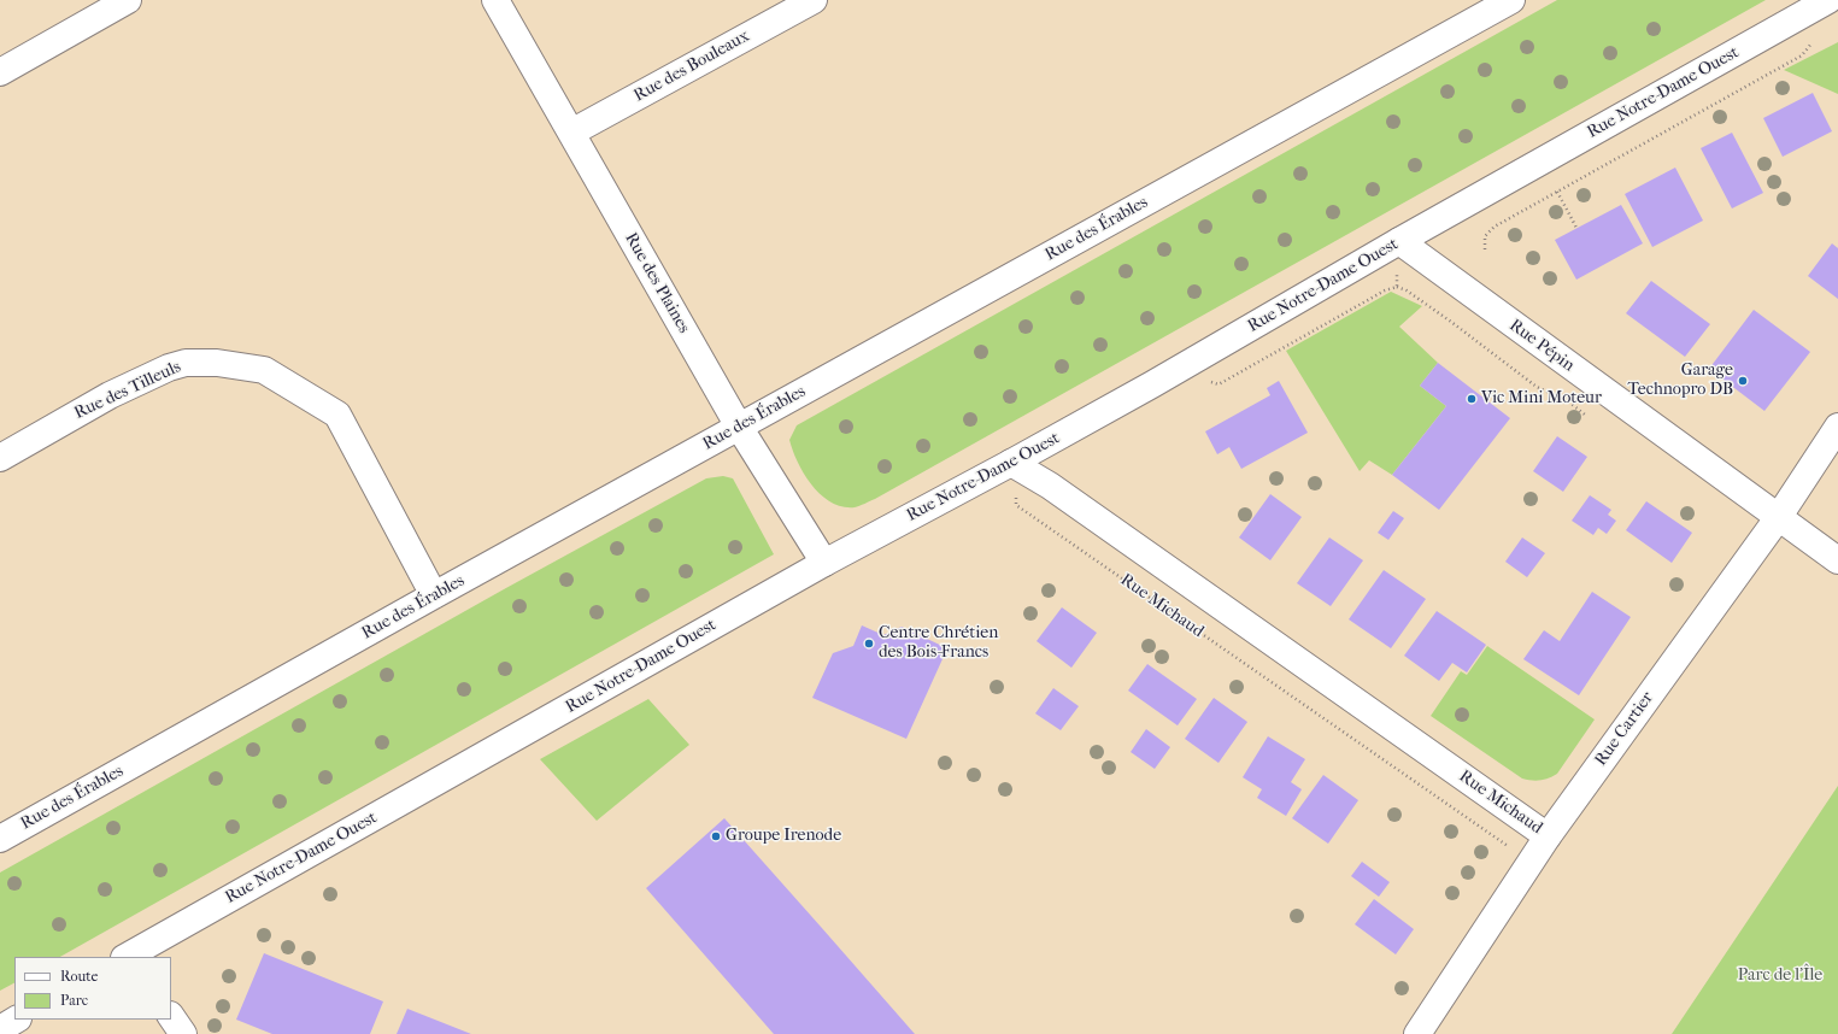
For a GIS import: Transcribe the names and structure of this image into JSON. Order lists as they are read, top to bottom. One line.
{"streets":{"street":["Rue des Bouleaux","Rue Notre-Dame Ouest","Rue des Érables","Rue des Plaines","Rue Pépin","Rue des Tilleuls","Rue Michaud","Rue Cartier"]},"crossings":[["Rue des Bouleaux","Rue des Plaines"],["Rue Notre-Dame Ouest","Rue des Plaines"],["Rue Notre-Dame Ouest","Rue Pépin"],["Rue Notre-Dame Ouest","Rue Michaud"],["Rue des Érables","Rue des Plaines"],["Rue des Érables","Rue des Tilleuls"],["Rue Pépin","Rue Cartier"],["Rue Michaud","Rue Cartier"]],"parks":["Parc de l'Île"],"places":["Garage Technopro DB","Vic Mini Moteur","Centre Chrétien des Bois-Francs","Groupe Irenode"],"legend":["Route","Parc"]}
